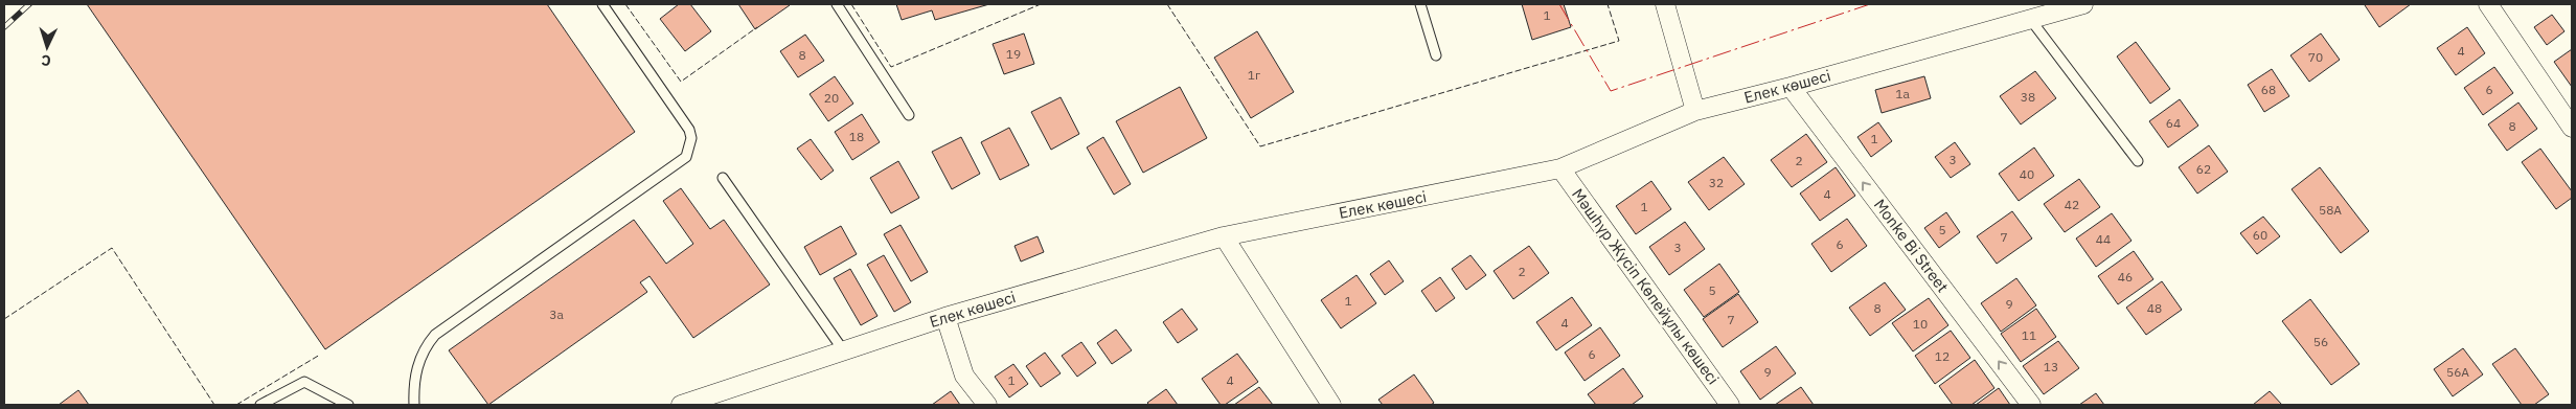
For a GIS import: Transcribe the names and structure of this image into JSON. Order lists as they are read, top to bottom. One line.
{"streets":{"street":["Елек көшесі","Monke Bi Street","Мәшһүр Жүсіп Көпейұлы көшесі"]},"crossings":[["Елек көшесі","Monke Bi Street"],["Елек көшесі","Мәшһүр Жүсіп Көпейұлы көшесі"]],"one_way":["Monke Bi Street"],"house_numbers":["1","4","19","8","70","1г","68","6","1а","38","20","64","8","18","1","3","2","62","40","32","4","42","1","58А","5","60","7","44","6","3","2","46","5","1","9","8","48","3а","7","4","10","11","56","6","12","13","9","56А","1","4"],"north":"bottom"}
